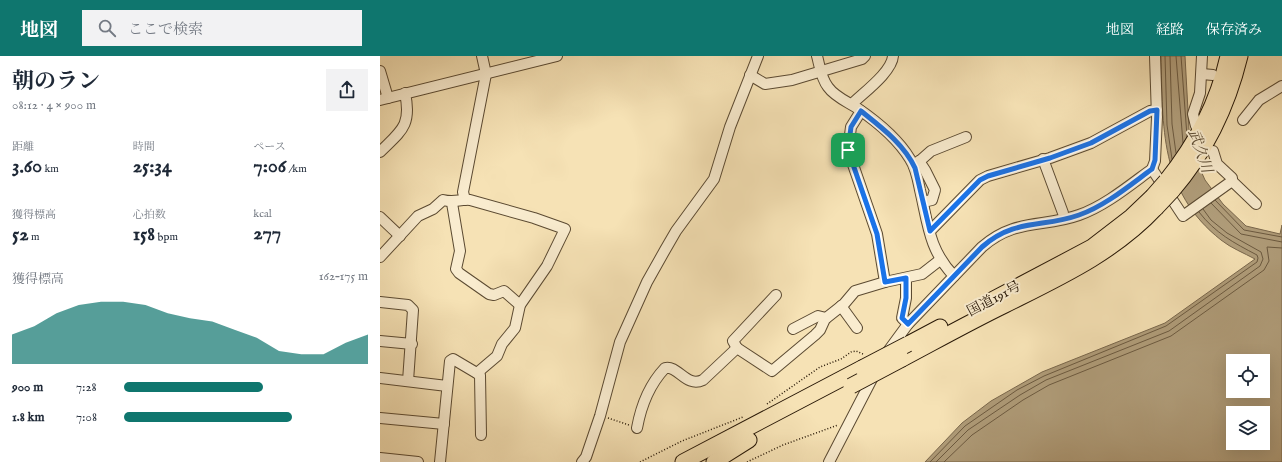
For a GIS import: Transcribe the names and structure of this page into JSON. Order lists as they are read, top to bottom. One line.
{"streets":{"highway":["国道191号"]},"water":["武久川"],"page":{"header":"地図","search":"ここで検索","nav":["地図","経路","保存済み"],"heading":["朝のラン","08:12 · 4 × 900 m"],"stats":[["距離","3.60 km"],["時間","25:34"],["ペース","7:06 /km"],["獲得標高","52 m"],["心拍数","158 bpm"],["kcal","277"]],"chart":["獲得標高","162–175 m"],"list":[{"name":"900 m","note":"7:28"},{"name":"1.8 km","note":"7:08"}]}}
